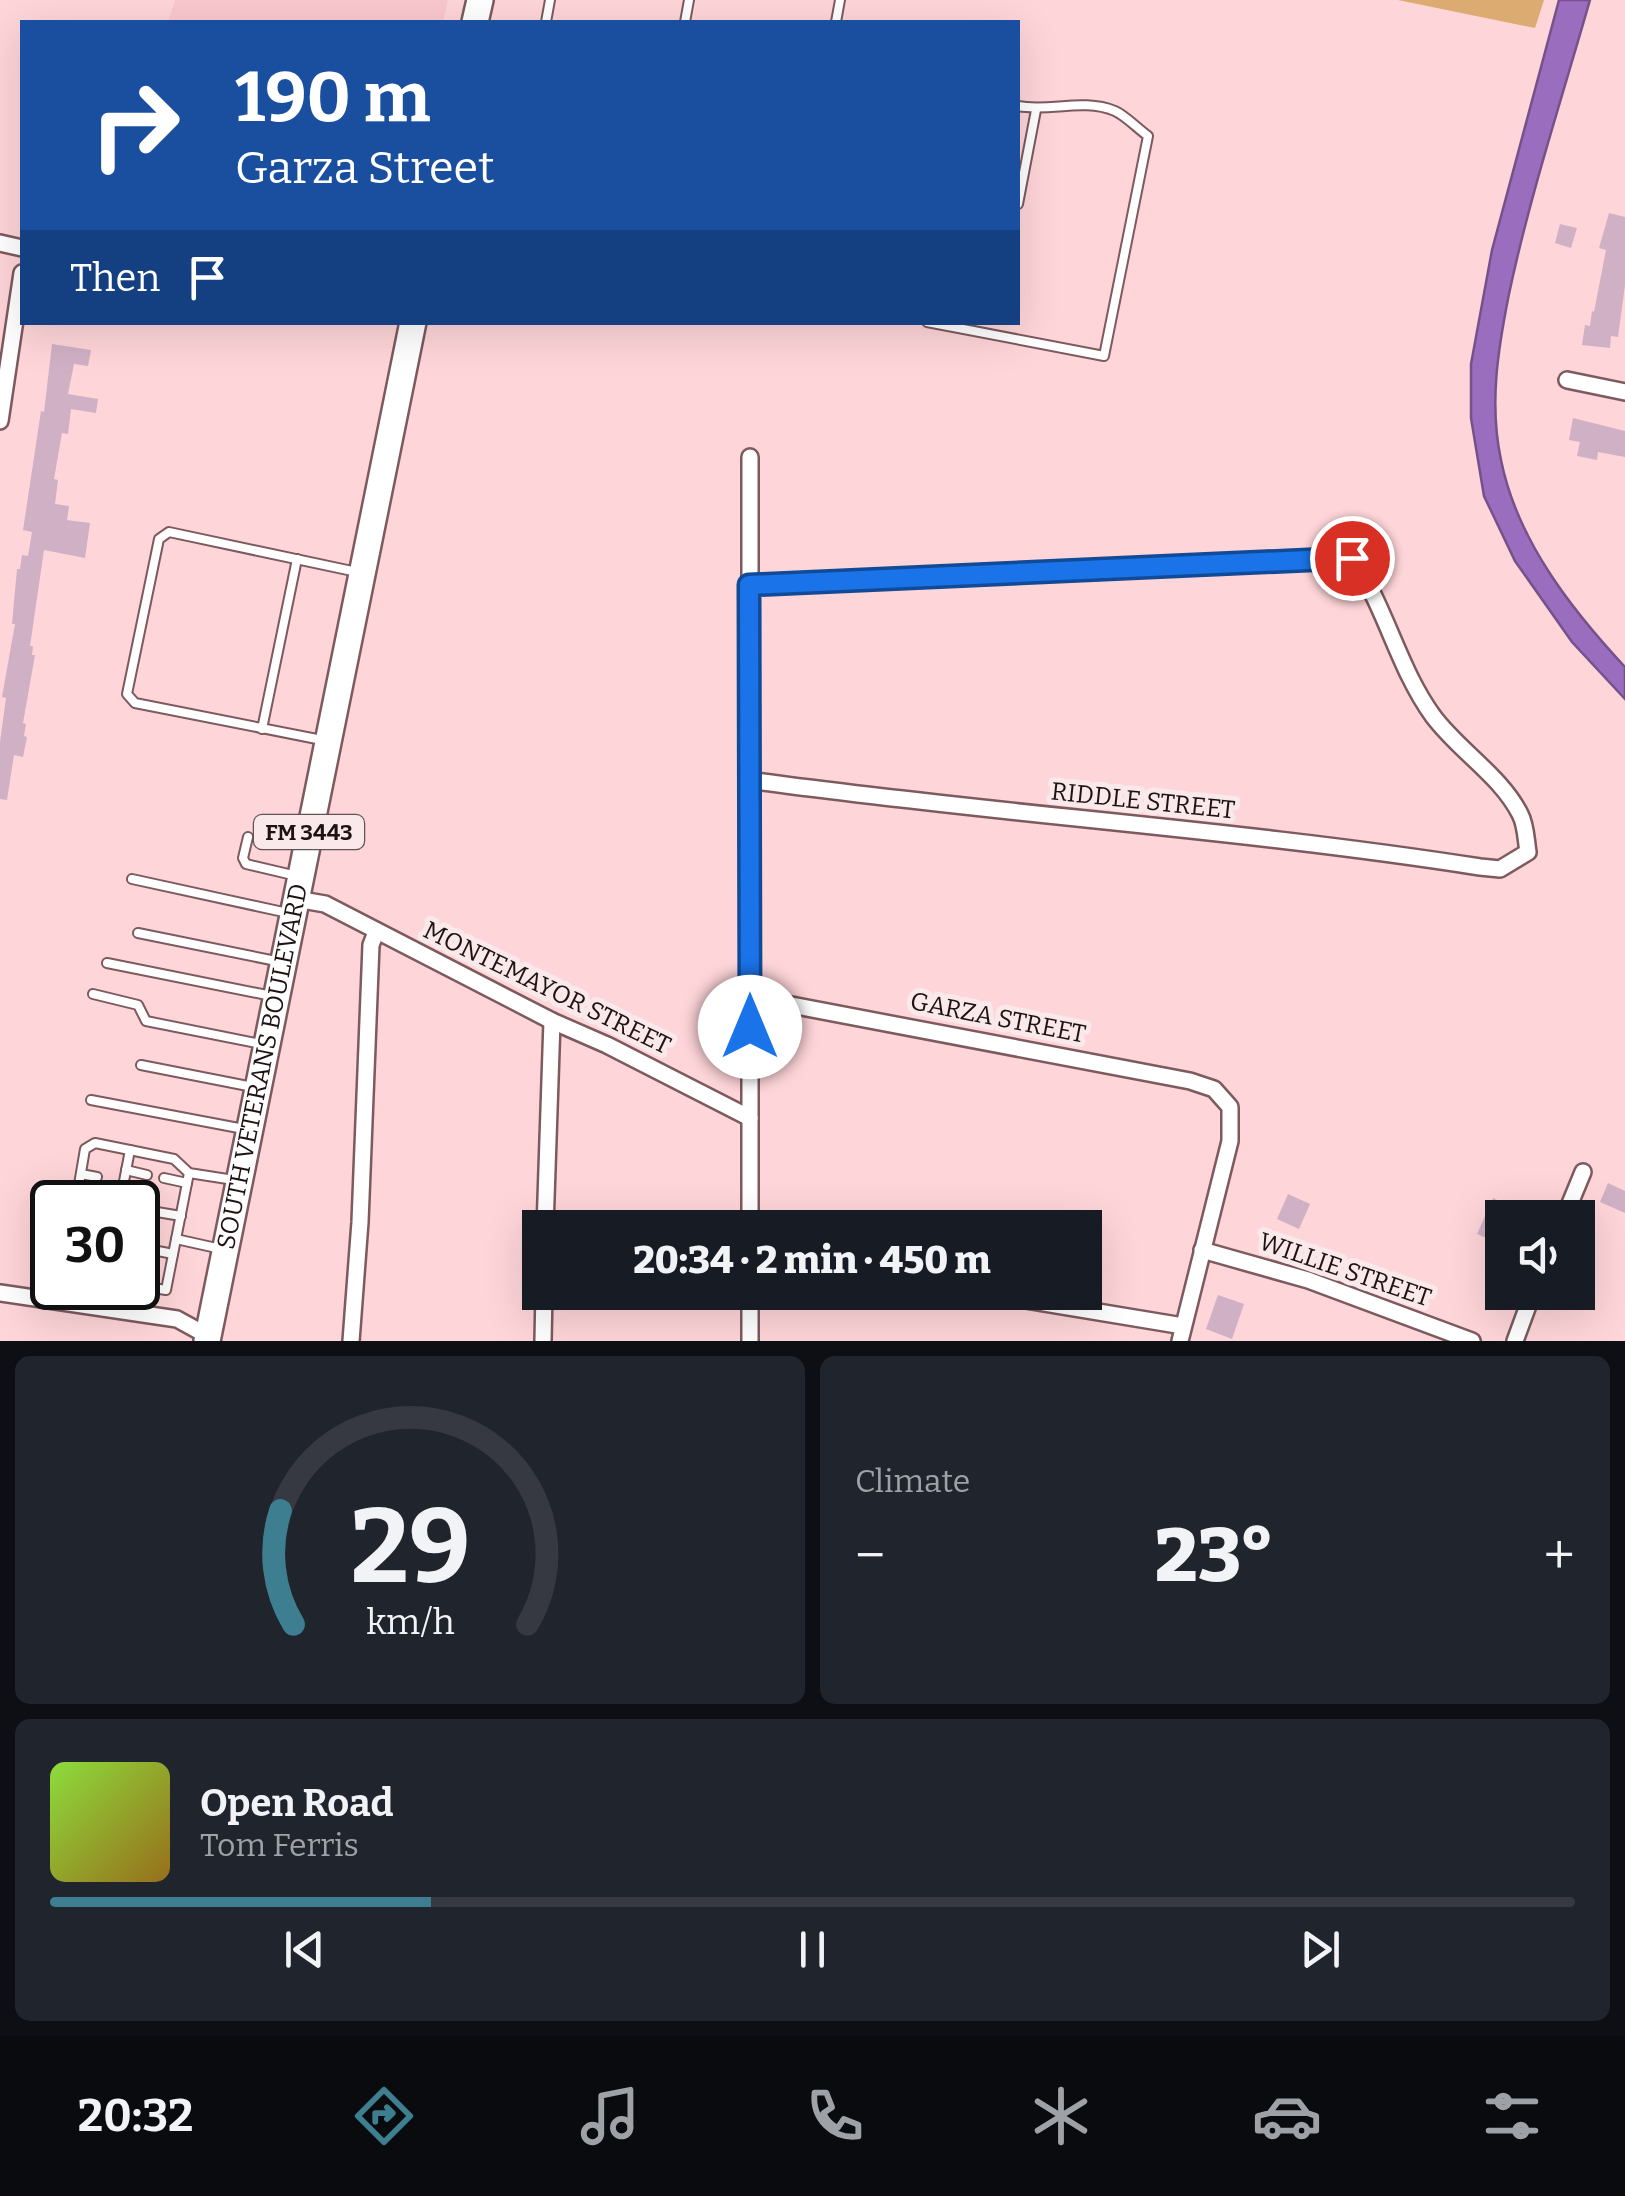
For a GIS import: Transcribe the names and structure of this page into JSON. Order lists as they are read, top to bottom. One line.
{"streets":{"main road":["FM 3443","SOUTH VETERANS BOULEVARD"],"street":["RIDDLE STREET","MONTEMAYOR STREET","GARZA STREET","WILLIE STREET"]},"crossings":[["MONTEMAYOR STREET","SOUTH VETERANS BOULEVARD"],["GARZA STREET","WILLIE STREET"]],"page":{"turn":["190 m","Garza Street"],"then":"Then","limit":"30","trip":"20:34 · 2 min · 450 m","tile":"Climate","heat":["−","23°","+"],"song":["Open Road","Tom Ferris"],"tabs":"20:32","gauge":["29","km/h"]}}
